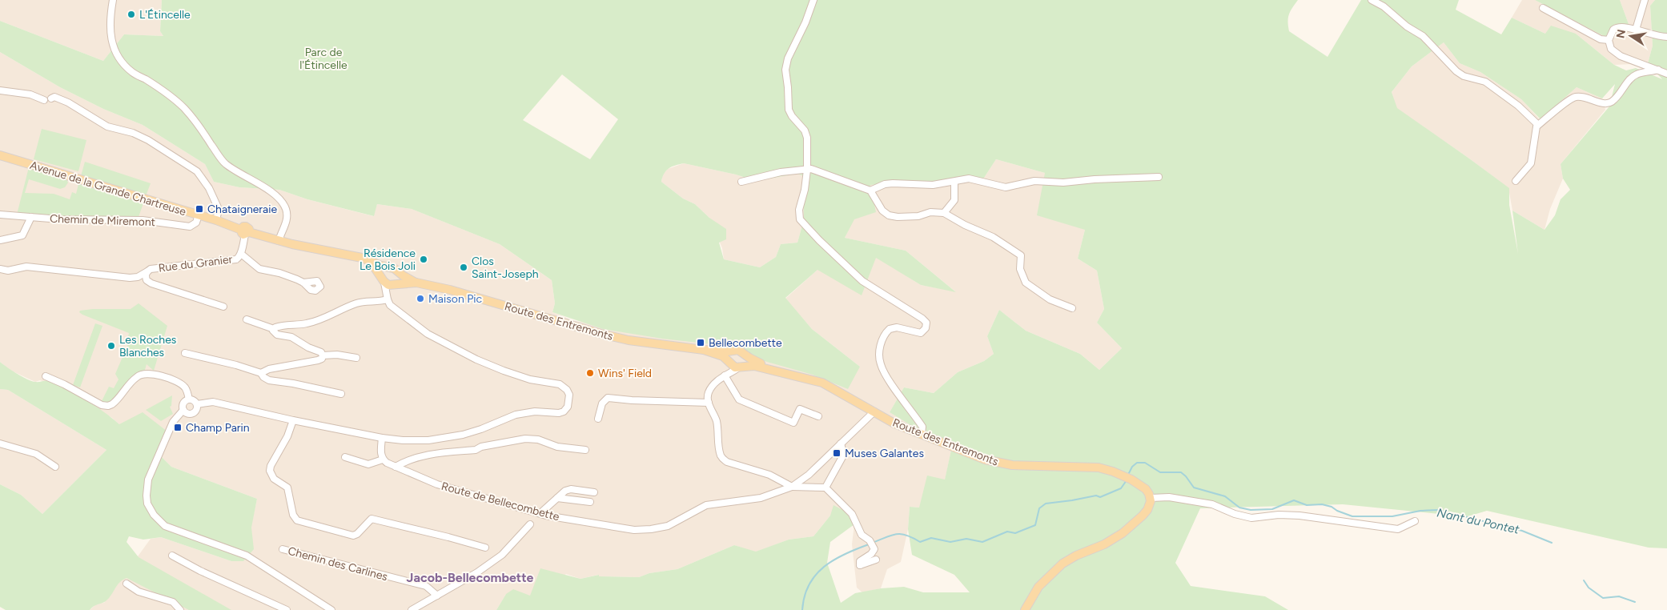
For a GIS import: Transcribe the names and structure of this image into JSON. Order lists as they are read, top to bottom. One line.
{"streets":{"main road":["Avenue de la Grande Chartreuse","Route des Entremonts"],"street":["Chemin de Miremont","Rue du Granier","Route de Bellecombette","Chemin des Carlines"]},"crossings":[["Avenue de la Grande Chartreuse","Chemin de Miremont"],["Avenue de la Grande Chartreuse","Route des Entremonts"],["Rue du Granier","Route des Entremonts"],["Route des Entremonts","Route de Bellecombette"]],"districts":["Jacob-Bellecombette"],"water":["Nant du Pontet"],"parks":["Parc de l'Étincelle"],"places":{"other":["L'Étincelle","Résidence Le Bois Joli","Clos Saint-Joseph","Maison Pic","Les Roches Blanches","Wins' Field"],"transit":["Chataigneraie","Bellecombette","Champ Parin","Muses Galantes"]},"north":"left"}
